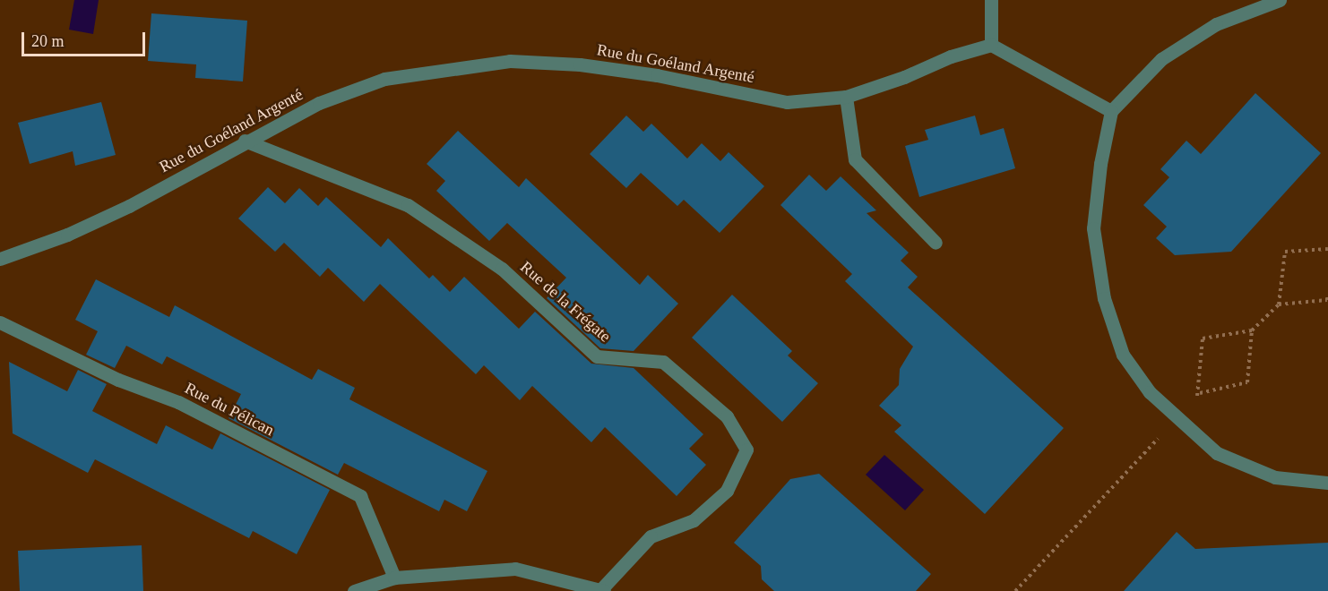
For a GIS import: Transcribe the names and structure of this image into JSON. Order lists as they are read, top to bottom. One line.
{"streets":{"street":["Rue du Goéland Argenté","Rue de la Frégate","Rue du Pélican"]},"crossings":[["Rue du Goéland Argenté","Rue de la Frégate"]],"scale_bar":"20 m"}
